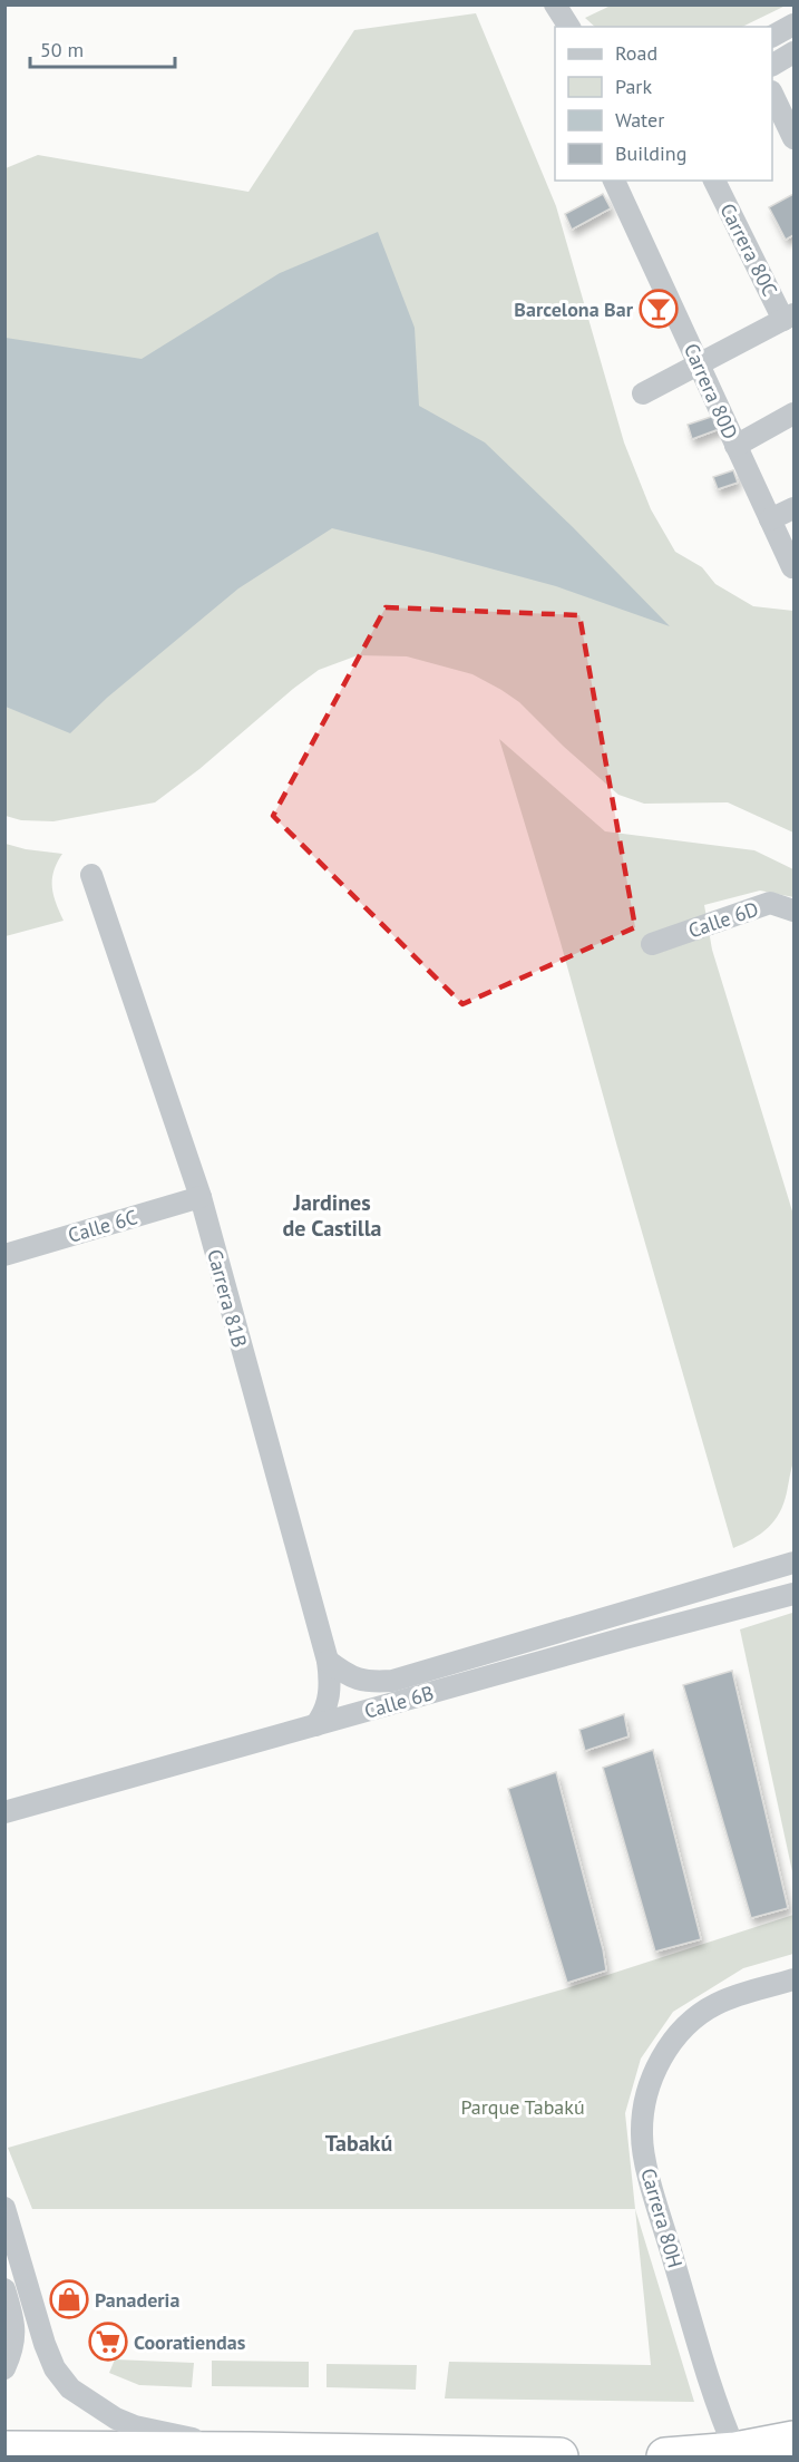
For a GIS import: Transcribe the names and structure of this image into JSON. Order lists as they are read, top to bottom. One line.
{"streets":{"street":["Carrera 80C","Carrera 80D","Calle 6D","Calle 6C","Carrera 81B","Calle 6B","Carrera 80H"]},"crossings":[["Calle 6C","Carrera 81B"],["Carrera 81B","Calle 6B"]],"districts":["Jardines de Castilla","Tabakú"],"parks":["Parque Tabakú"],"places":{"bar":["Barcelona Bar"],"shop":["Panaderia"],"supermarket":["Cooratiendas"]},"legend":["Road","Park","Water","Building"],"scale_bar":"50 m"}
